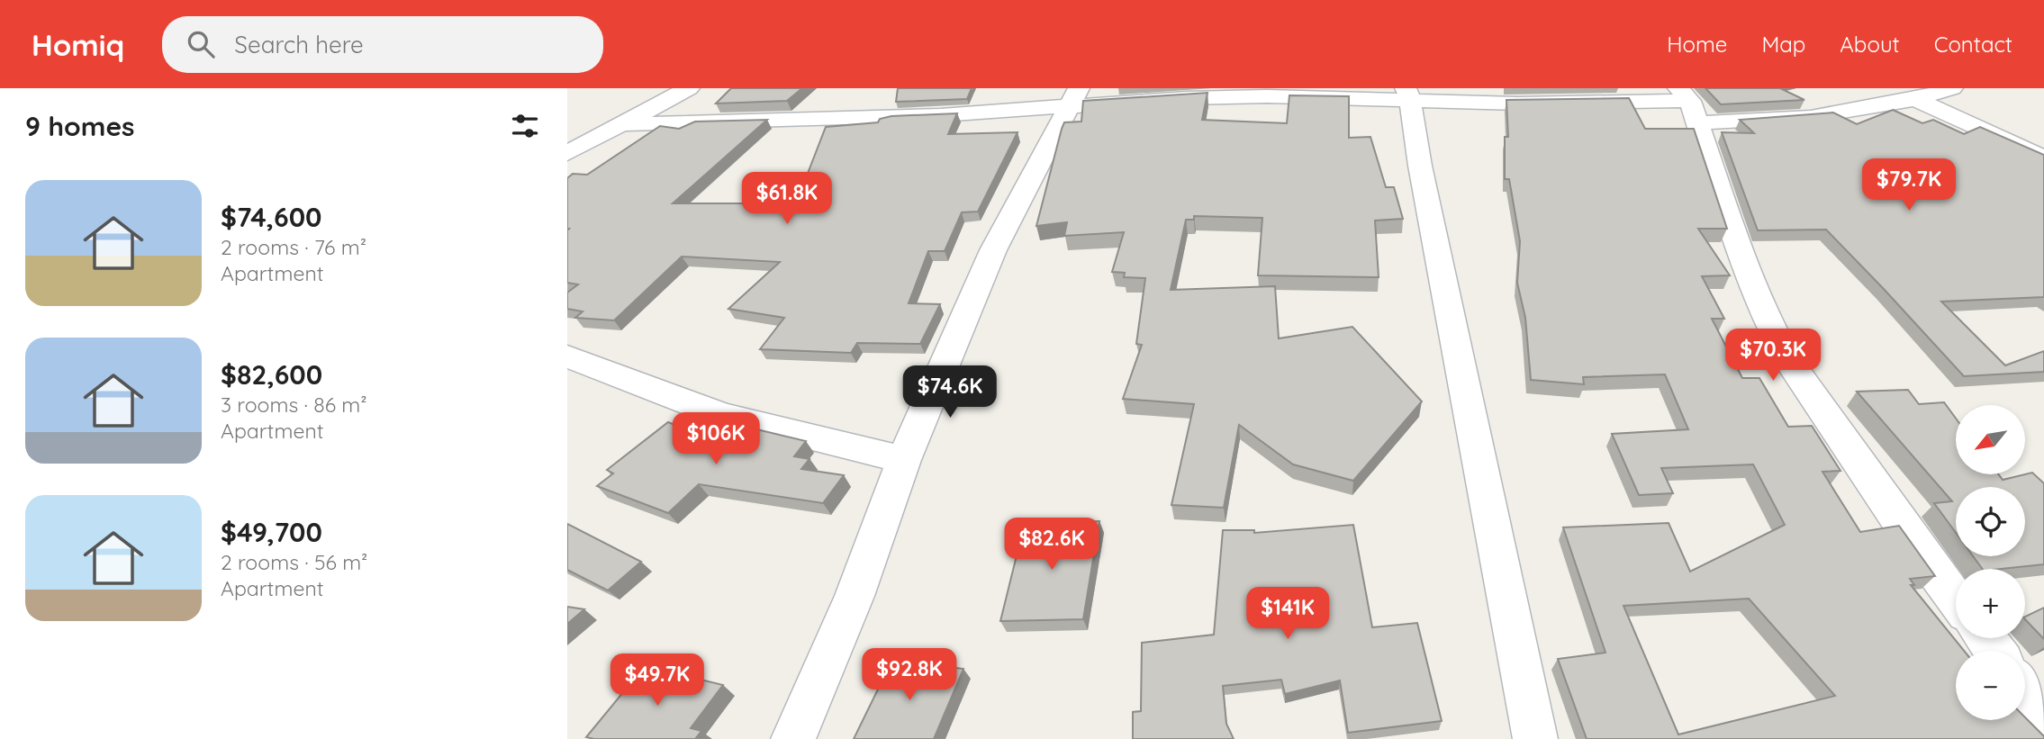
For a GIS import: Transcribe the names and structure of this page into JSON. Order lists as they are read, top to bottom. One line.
{"north":"bottom left","page":{"header":"Homiq","search":"Search here","nav":["Home","Map","About","Contact"],"heading":"9 homes","price":["$79.7K","$61.8K","$70.3K","$74.6K","$106K","$82.6K","$141K","$92.8K","$49.7K"],"list":[{"name":"$74,600","note":"2 rooms · 76 m² · Apartment"},{"name":"$82,600","note":"3 rooms · 86 m² · Apartment"},{"name":"$49,700","note":"2 rooms · 56 m² · Apartment"}],"map_buttons":["+","−"]}}
